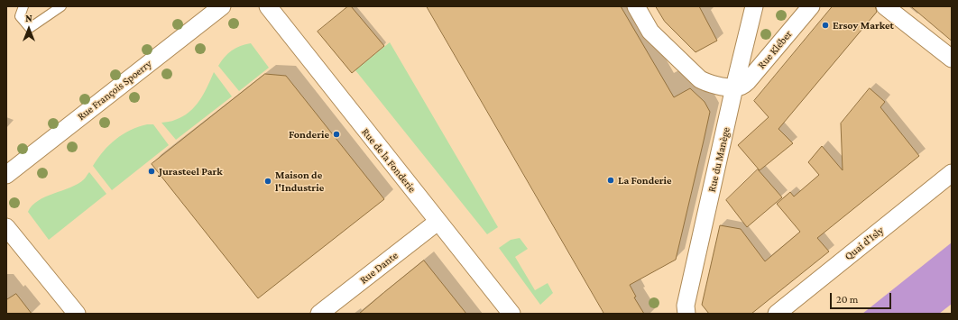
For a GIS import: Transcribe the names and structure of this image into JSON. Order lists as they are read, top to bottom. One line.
{"streets":{"street":["Rue Kléber","Rue François Spoerry","Rue du Manège","Rue de la Fonderie","Quai d'Isly","Rue Dante"]},"crossings":[["Rue Kléber","Rue du Manège"],["Rue de la Fonderie","Rue Dante"]],"places":["Ersoy Market","Fonderie","Jurasteel Park","La Fonderie","Maison de l'Industrie"],"scale_bar":"20 m","north":"top"}
